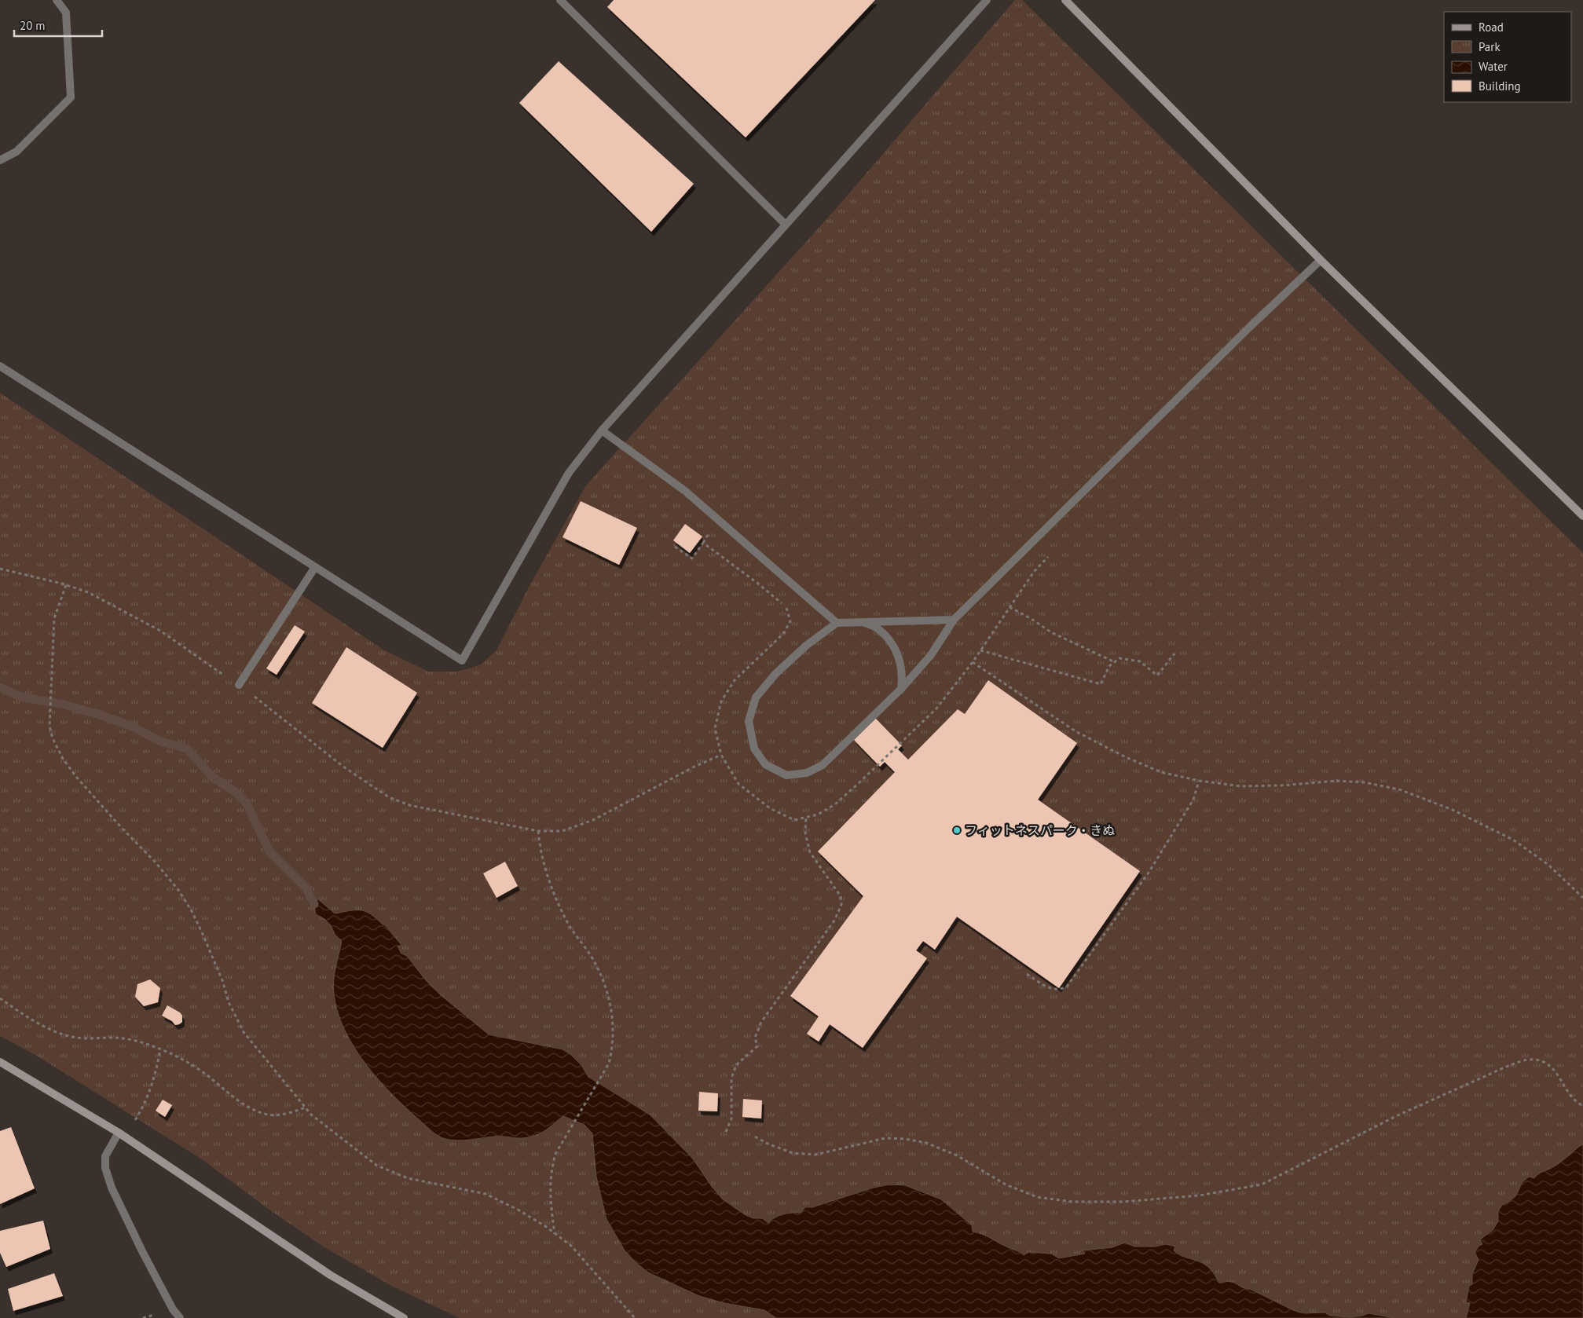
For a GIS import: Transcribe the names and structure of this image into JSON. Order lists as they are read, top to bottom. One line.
{"places":["フィットネスパーク・きぬ"],"legend":["Road","Park","Water","Building"],"scale_bar":"20 m"}
